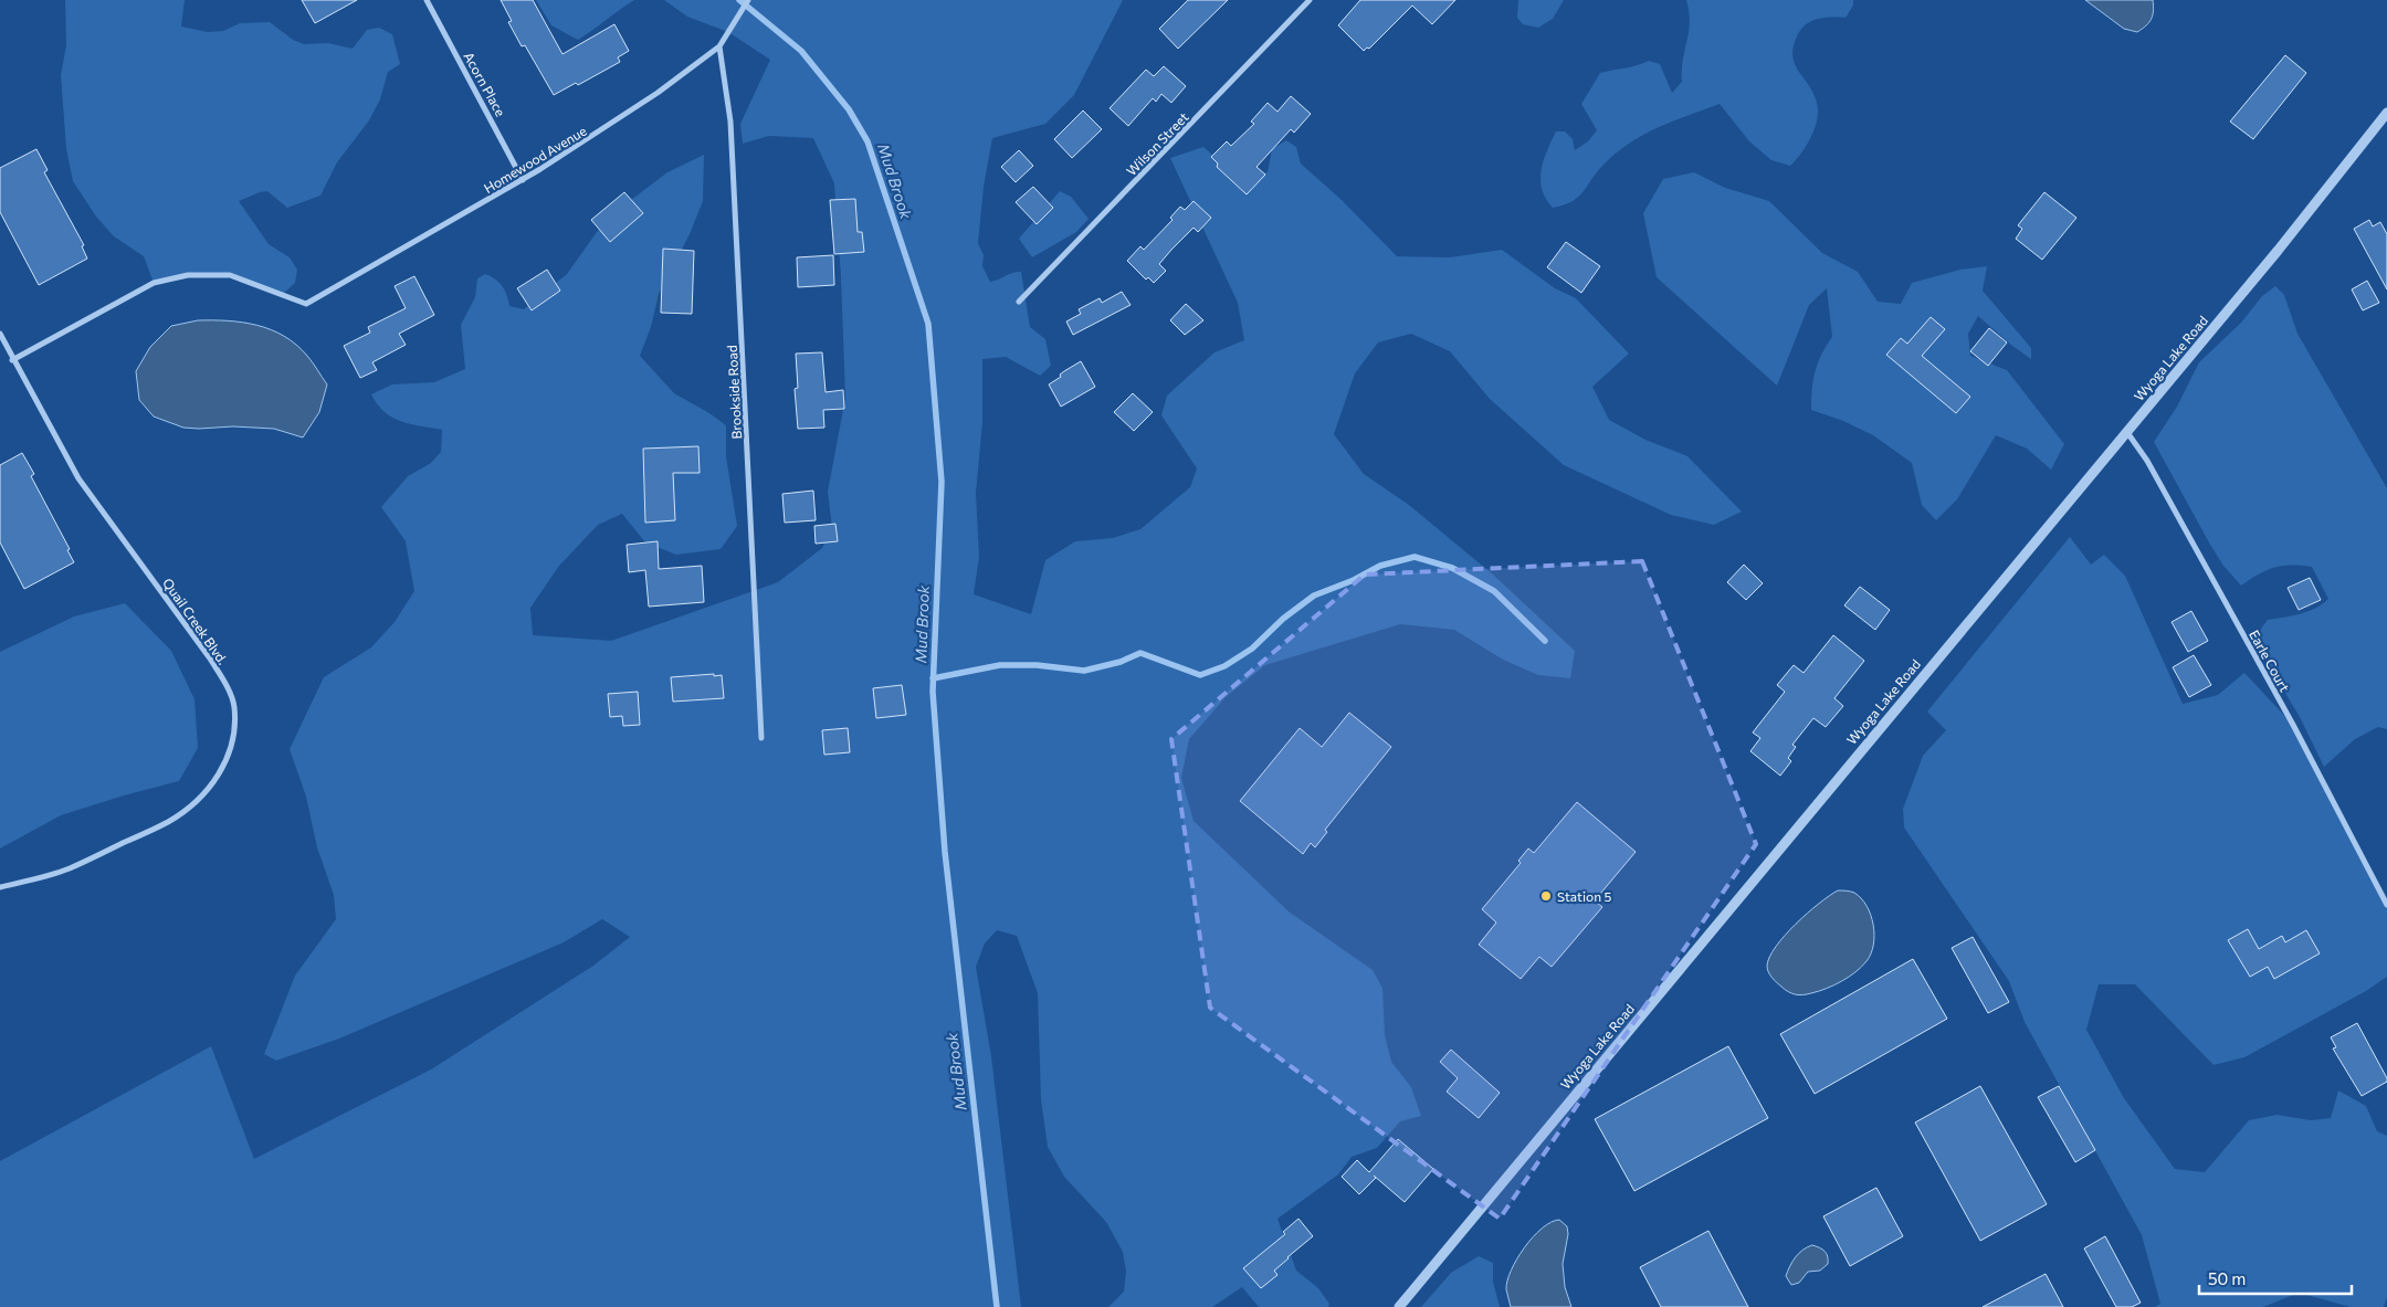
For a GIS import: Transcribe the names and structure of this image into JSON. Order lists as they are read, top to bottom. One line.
{"streets":{"street":["Acorn Place","Wilson Street","Homewood Avenue","Wyoga Lake Road","Brookside Road","Quail Creek Blvd.","Earle Court"]},"crossings":[["Acorn Place","Homewood Avenue"],["Homewood Avenue","Brookside Road"],["Homewood Avenue","Quail Creek Blvd."],["Wyoga Lake Road","Earle Court"]],"water":["Mud Brook"],"places":["Station 5"],"scale_bar":"50 m"}
